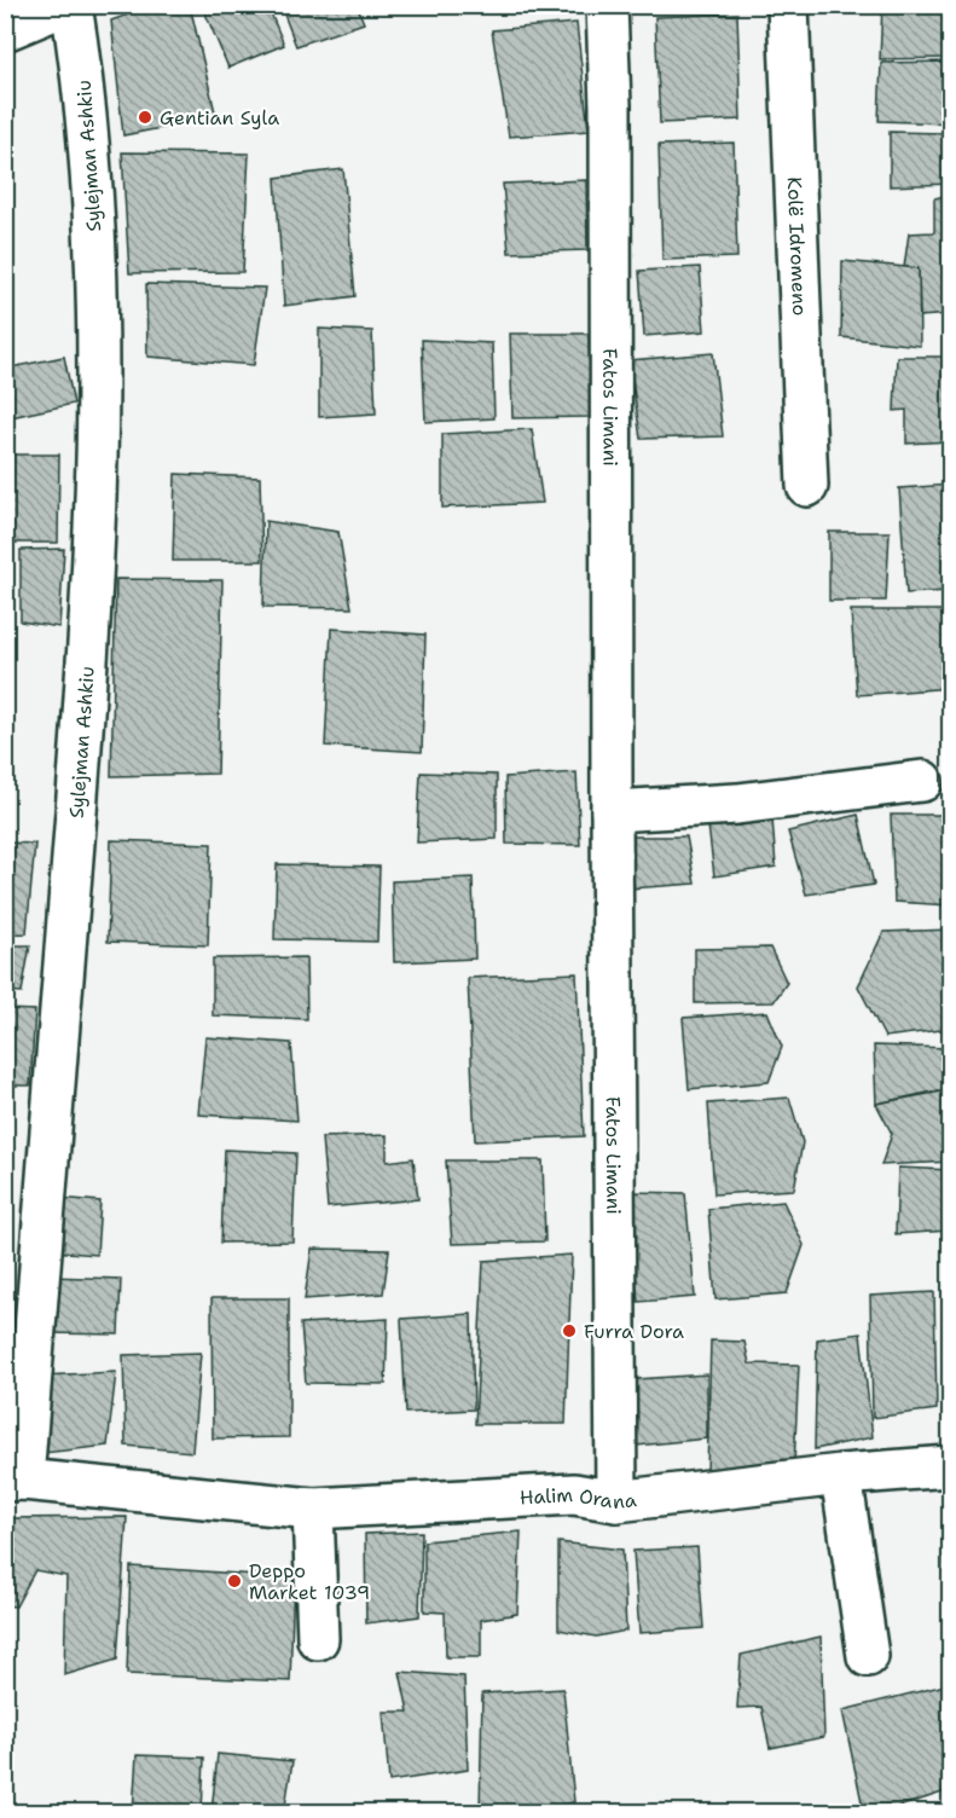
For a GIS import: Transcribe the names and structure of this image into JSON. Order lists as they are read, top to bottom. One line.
{"streets":{"street":["Sylejman Ashkiu","Kolë Idromeno","Fatos Limani","Halim Orana"]},"crossings":[["Sylejman Ashkiu","Halim Orana"],["Fatos Limani","Halim Orana"]],"places":["Gentian Syla","Furra Dora","Deppo Market 1039"]}
